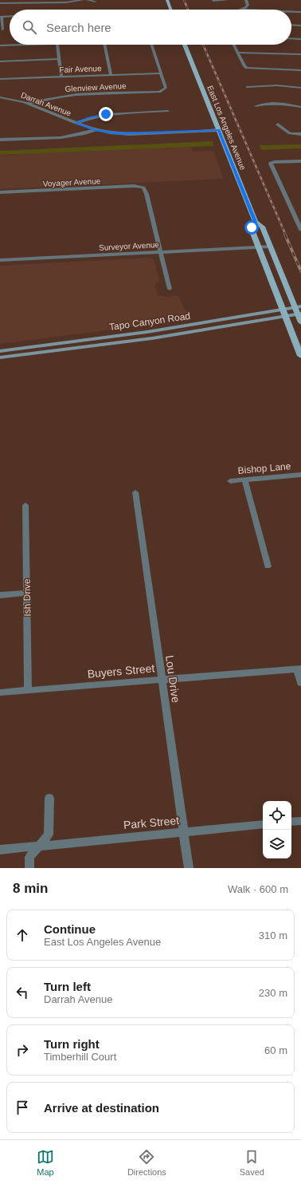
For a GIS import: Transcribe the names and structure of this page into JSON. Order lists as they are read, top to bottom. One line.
{"streets":{"main road":["East Los Angeles Avenue","Tapo Canyon Road"],"street":["Fair Avenue","Glenview Avenue","Darrah Avenue","Voyager Avenue","Surveyor Avenue","Bishop Lane","Ish Drive","Buyers Street","Lou Drive","Park Street"]},"crossings":[["Fair Avenue","Glenview Avenue"],["Glenview Avenue","Darrah Avenue"],["Darrah Avenue","East Los Angeles Avenue"],["East Los Angeles Avenue","Surveyor Avenue"],["East Los Angeles Avenue","Tapo Canyon Road"],["Voyager Avenue","Surveyor Avenue"],["Ish Drive","Buyers Street"],["Buyers Street","Lou Drive"],["Lou Drive","Park Street"]],"page":{"search":"Search here","heading":["8 min","Walk · 600 m"],"list":[["Continue","East Los Angeles Avenue","310 m"],["Turn left","Darrah Avenue","230 m"],["Turn right","Timberhill Court","60 m"],"Arrive at destination"],"nav":["Map","Directions","Saved"]}}
